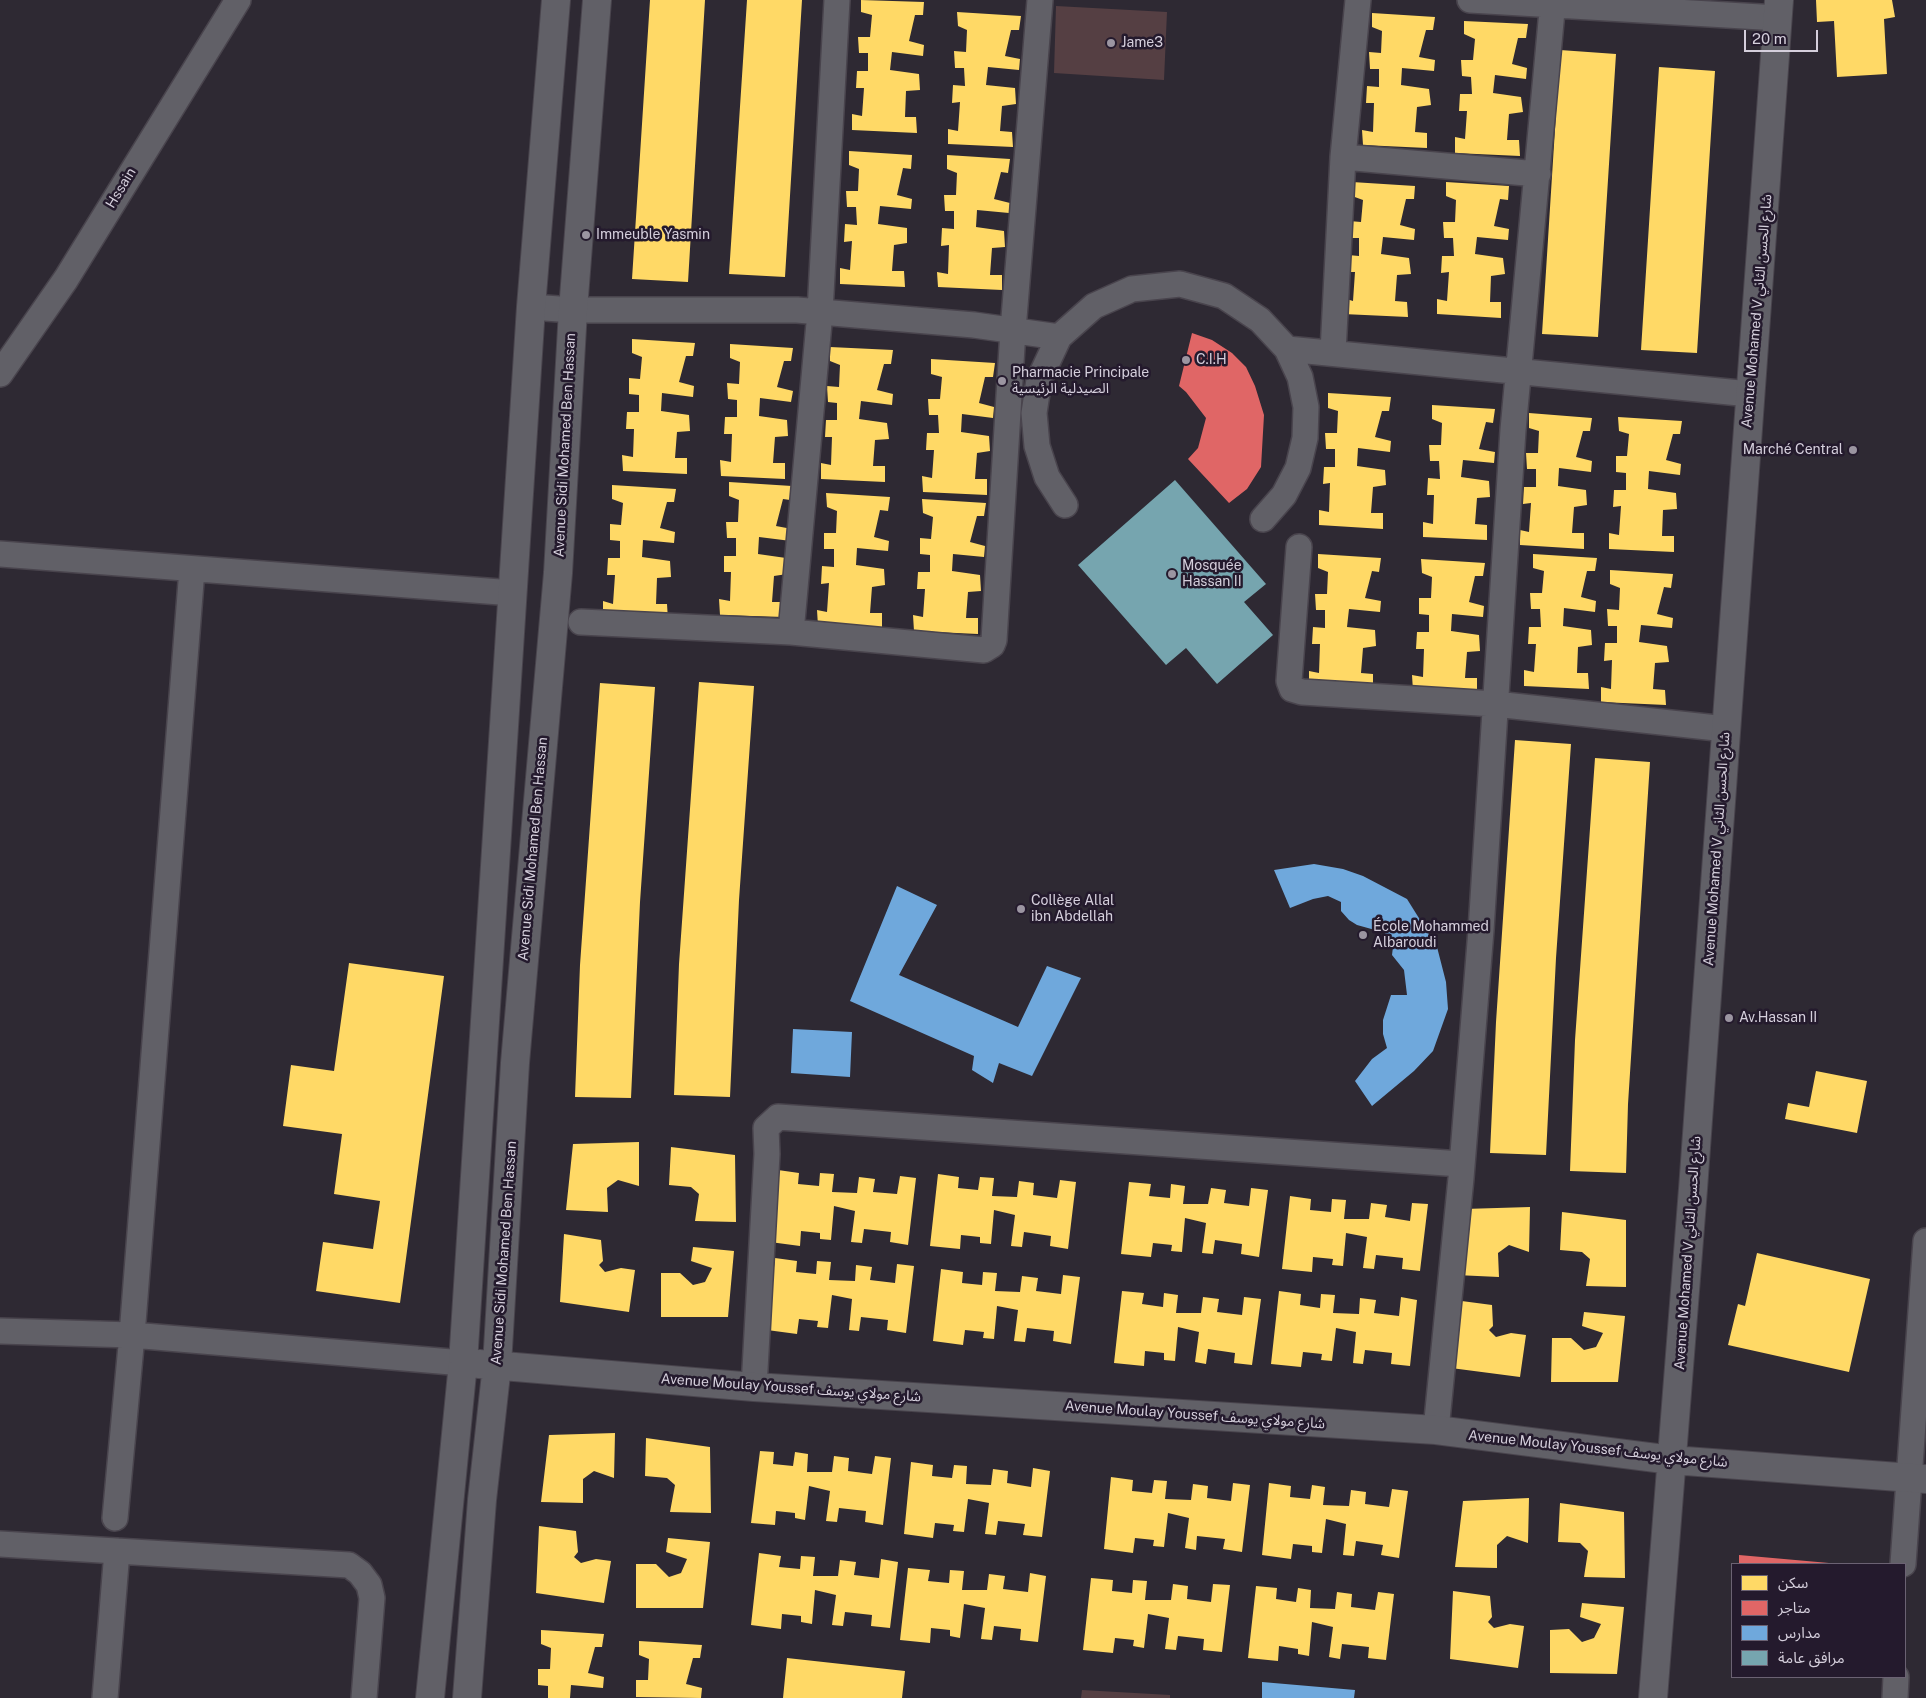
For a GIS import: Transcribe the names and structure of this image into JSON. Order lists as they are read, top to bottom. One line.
{"streets":{"street":["Hssain","Avenue Mohamed V شارع الحسن الثاني","Avenue Sidi Mohamed Ben Hassan","Avenue Moulay Youssef شارع مولاي يوسف"]},"crossings":[["Avenue Mohamed V شارع الحسن الثاني","Avenue Moulay Youssef شارع مولاي يوسف"],["Avenue Sidi Mohamed Ben Hassan","Avenue Moulay Youssef شارع مولاي يوسف"]],"places":["Jame3","Immeuble Yasmin","C.I.H","Pharmacie Principale الصيدلية الرئيسية","Marché Central","Mosquée Hassan II","Collège Allal ibn Abdellah","École Mohammed Albaroudi","Av.Hassan II"],"legend":["سكن","متاجر","مدارس","مرافق عامة"],"scale_bar":"20 m"}
